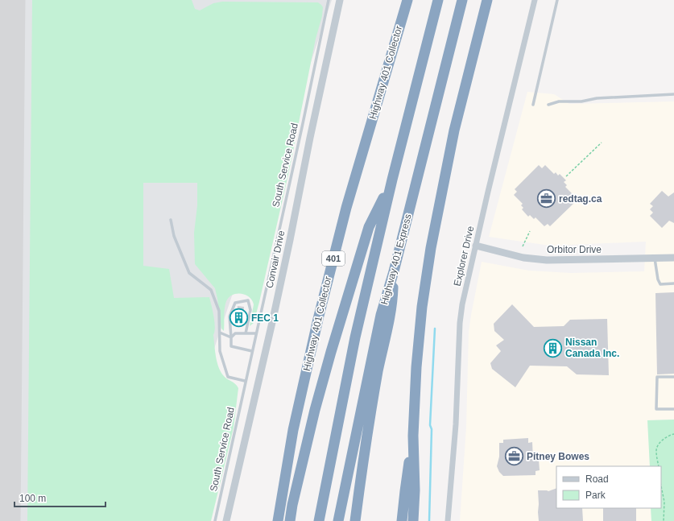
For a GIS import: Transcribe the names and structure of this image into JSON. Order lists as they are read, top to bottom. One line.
{"streets":{"highway":["Highway 401 Collector","401","Highway 401 Express"],"street":["Orbitor Drive","Explorer Drive","Convair Drive"],"lane":["South Service Road"]},"crossings":[["Orbitor Drive","Explorer Drive"]],"places":{"office":["redtag.ca","Pitney Bowes"],"building":["FEC 1","Nissan Canada Inc."]},"legend":["Road","Park"],"scale_bar":"100 m"}
